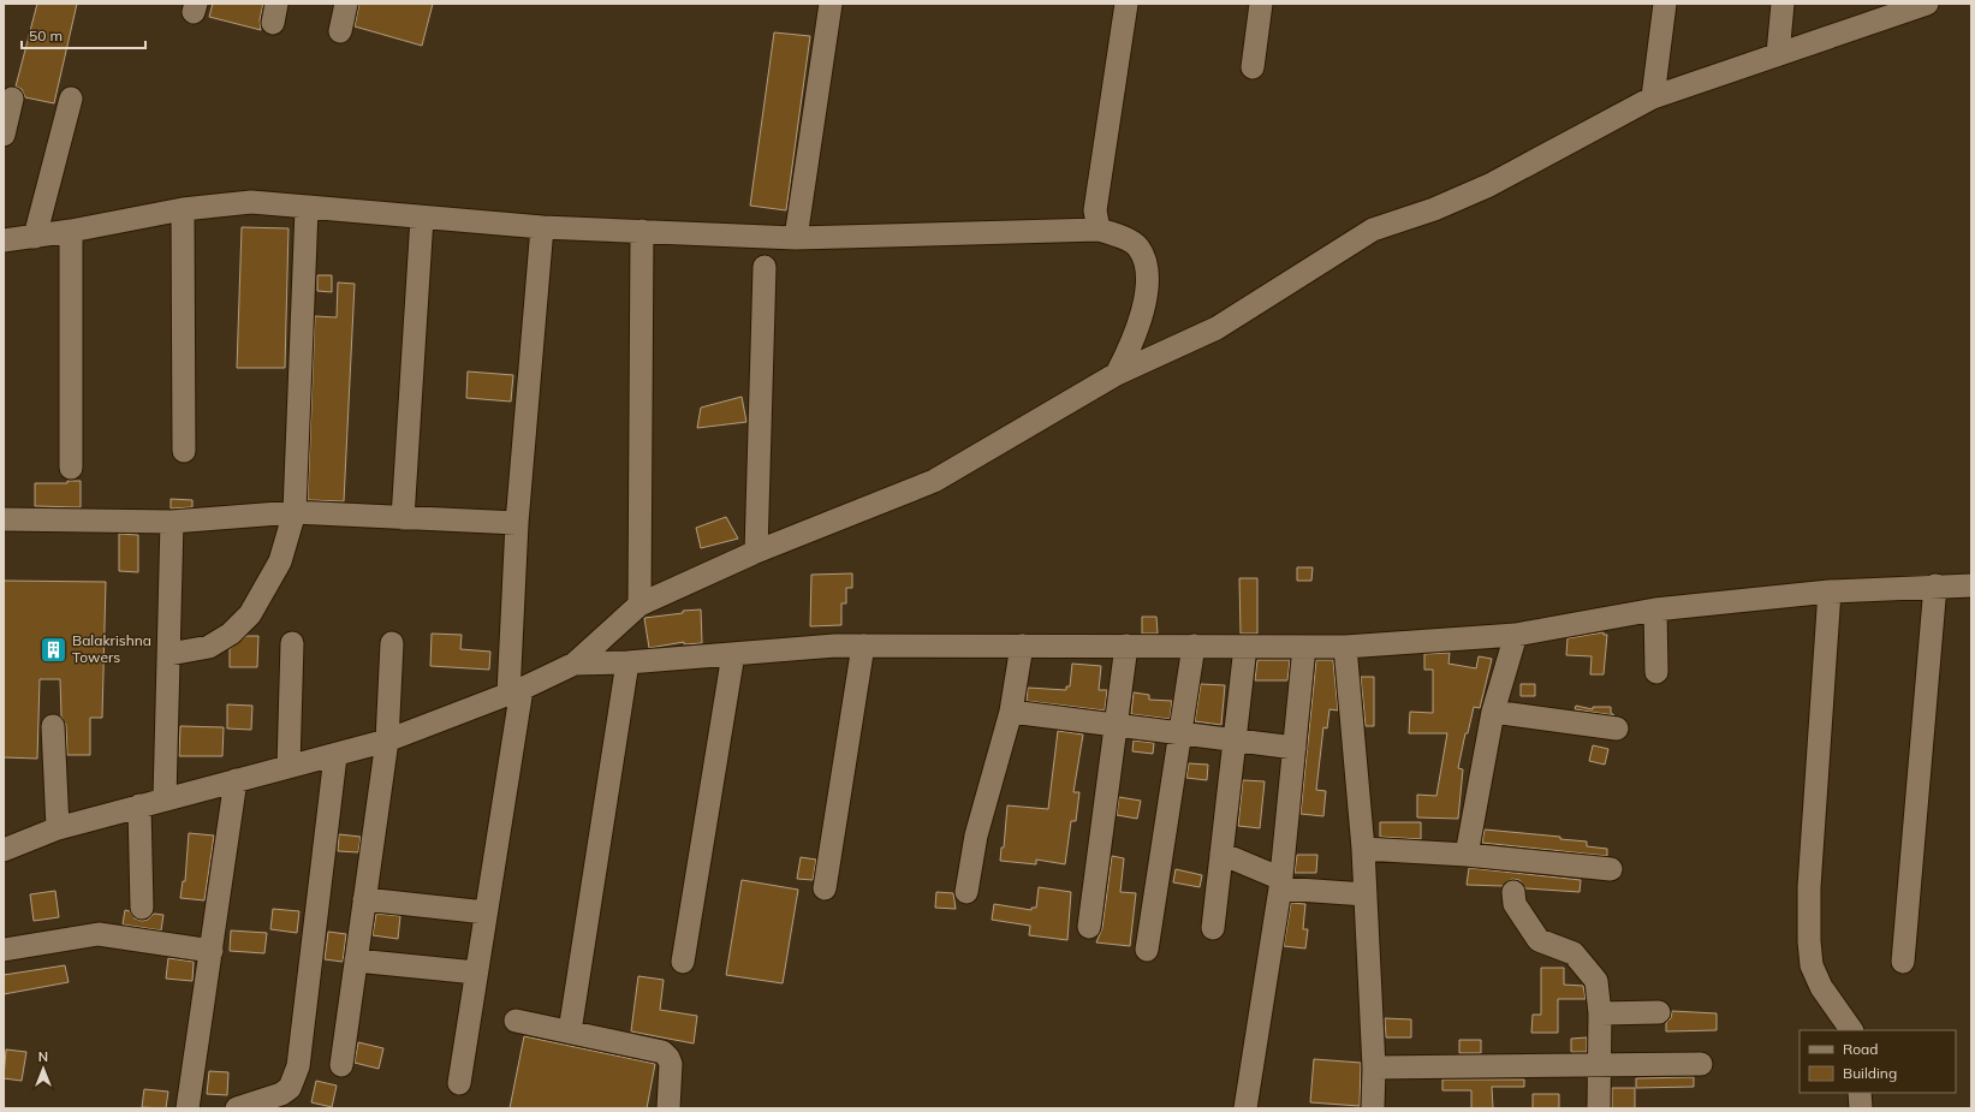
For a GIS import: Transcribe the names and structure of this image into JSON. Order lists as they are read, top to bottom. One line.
{"places":{"building":["Balakrishna Towers"]},"legend":["Road","Building"],"scale_bar":"50 m","north":"top"}
